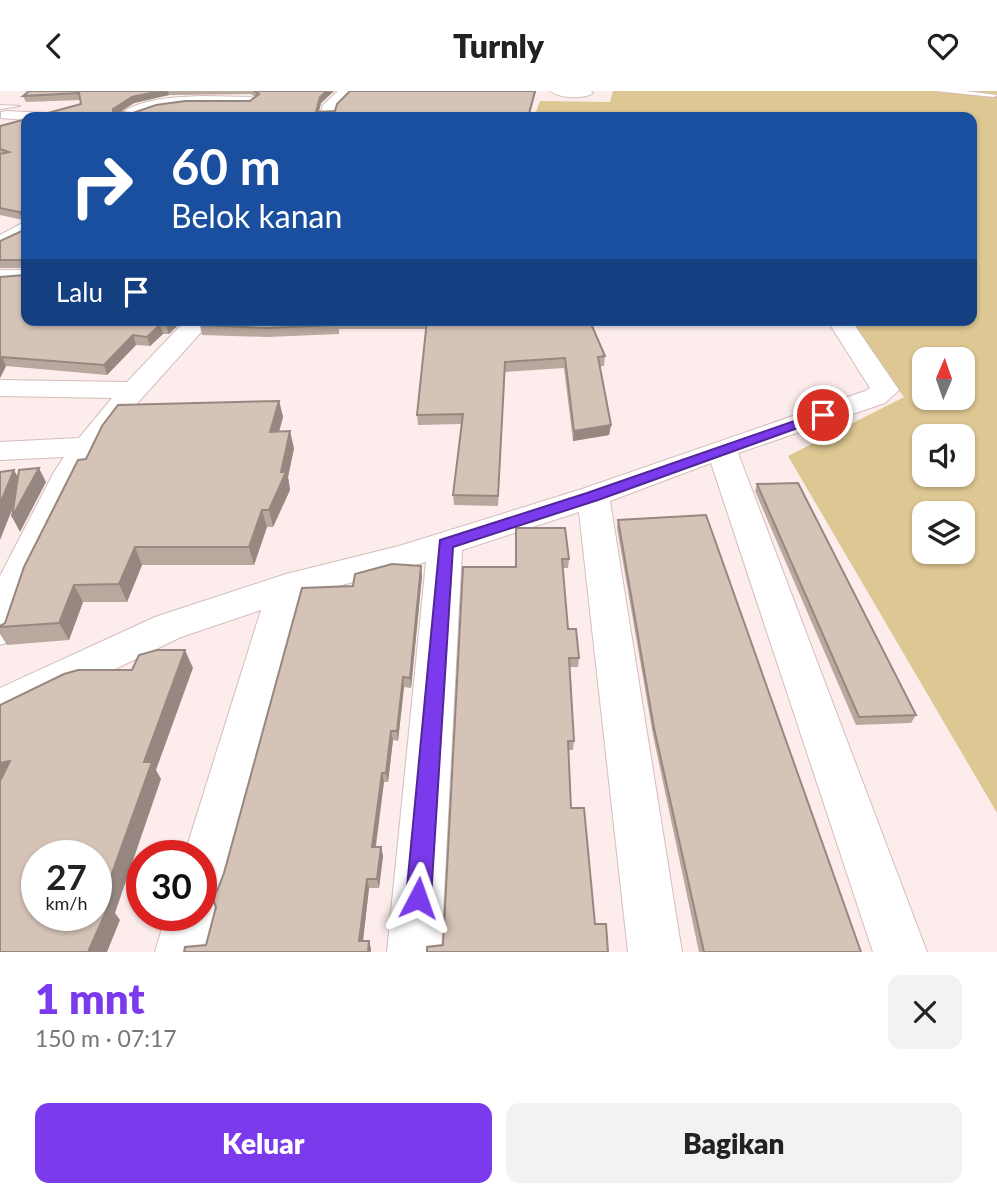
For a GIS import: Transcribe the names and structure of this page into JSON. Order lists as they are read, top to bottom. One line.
{"north":"top","page":{"header":"Turnly","turn":["60 m","Belok kanan"],"then":"Lalu","speed":"27 km/h","limit":"30","heading":["1 mnt","150 m · 07:17"],"buttons":["Keluar","Bagikan"]}}
